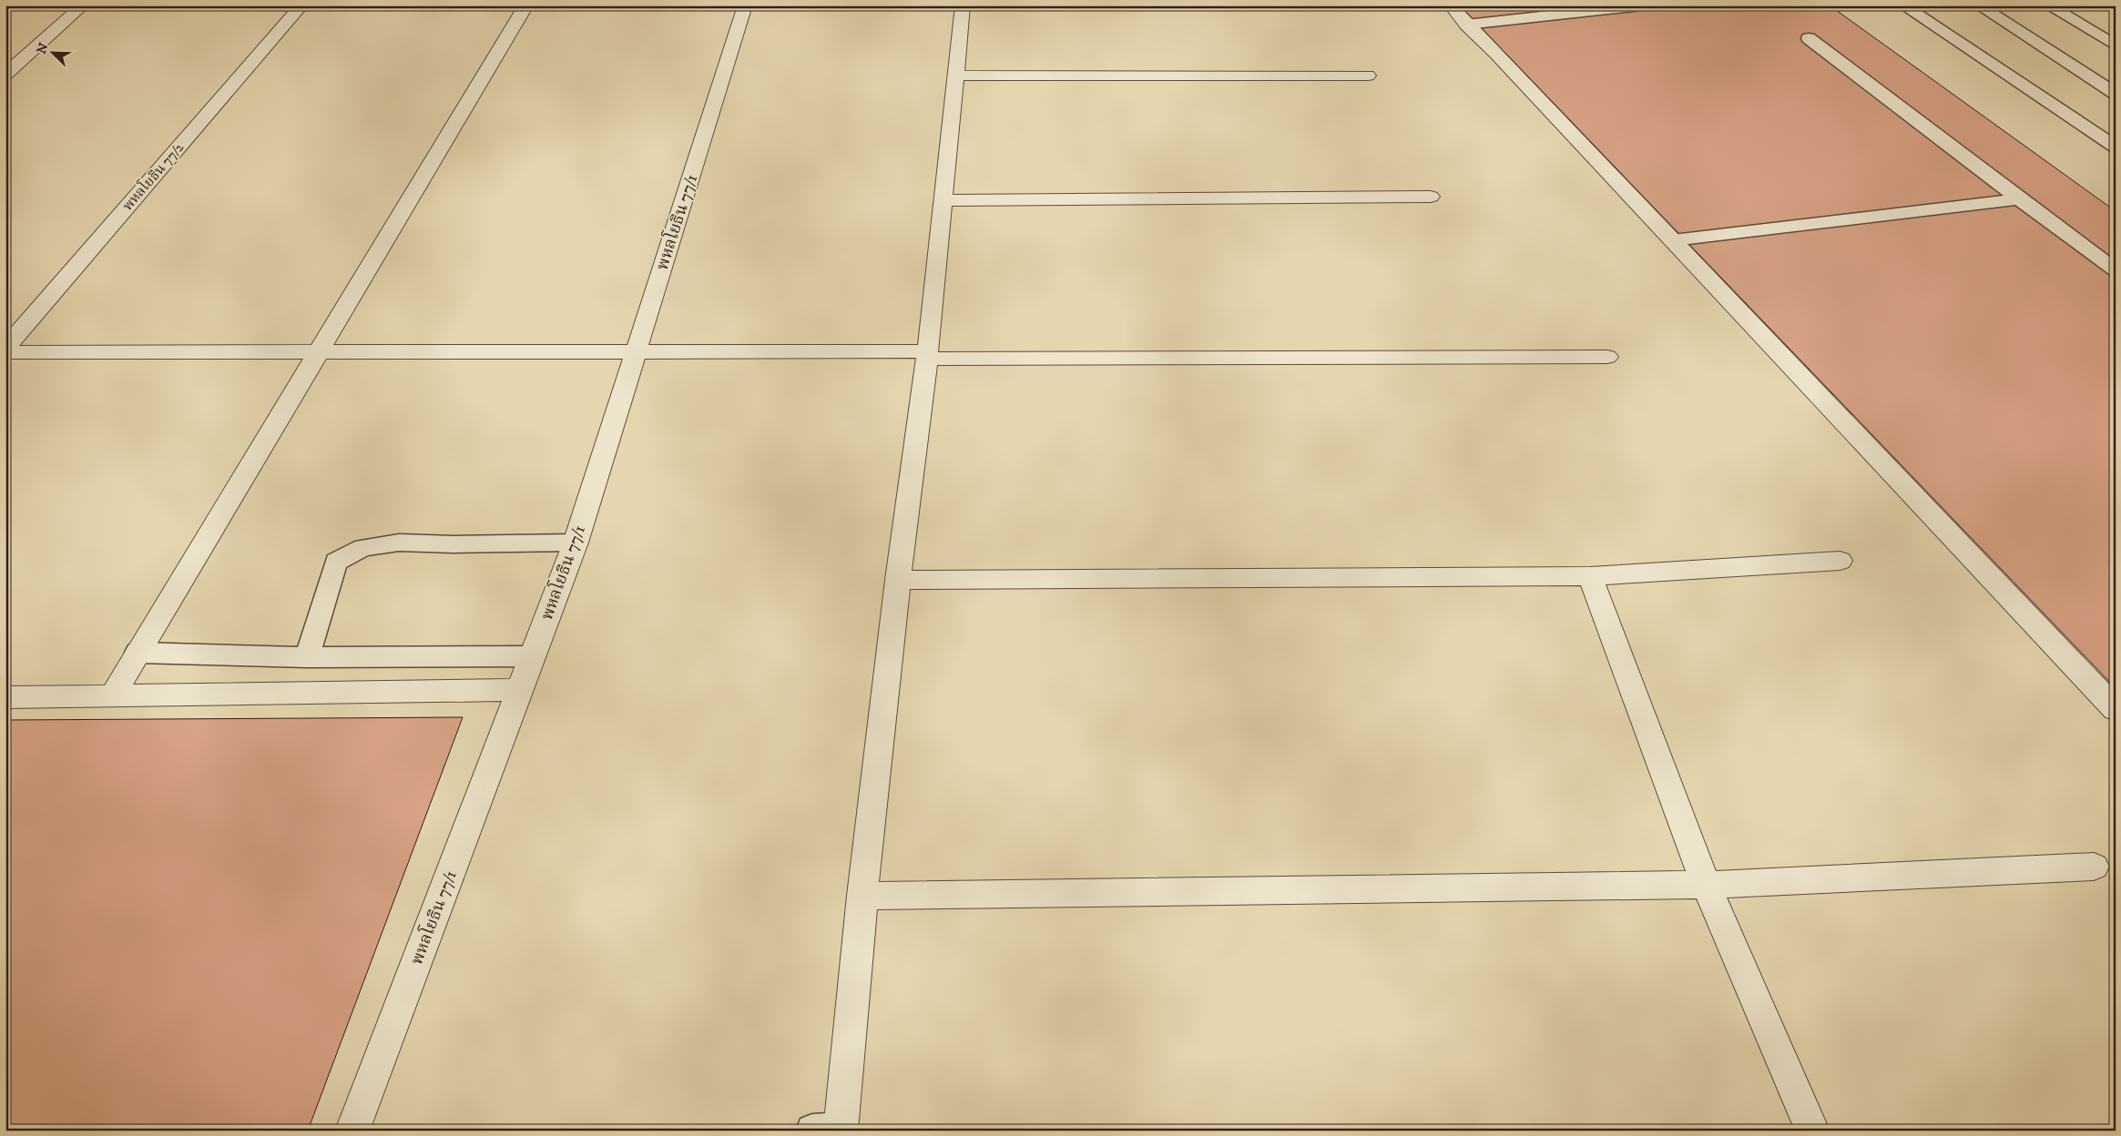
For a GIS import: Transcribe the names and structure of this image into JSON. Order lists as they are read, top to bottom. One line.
{"streets":{"street":["พหลโยธิน 77/2","พหลโยธิน 77/1"]},"north":"top left"}
